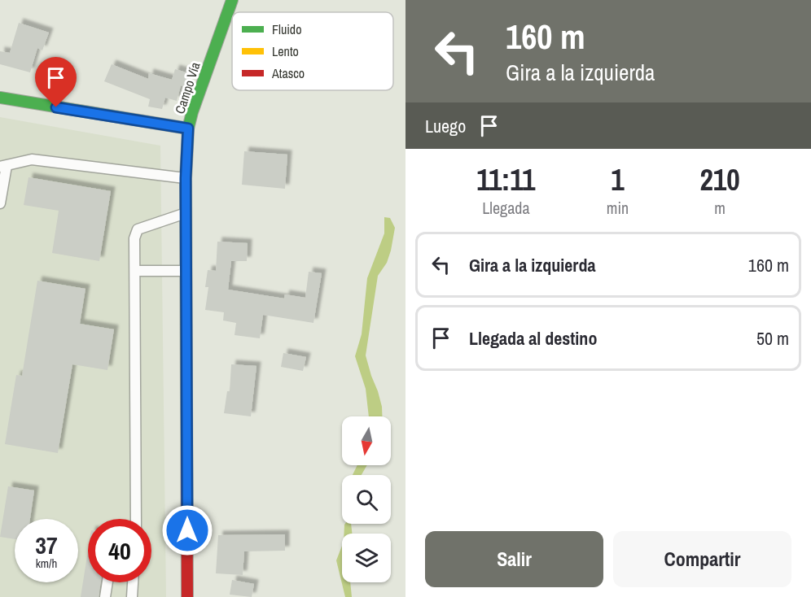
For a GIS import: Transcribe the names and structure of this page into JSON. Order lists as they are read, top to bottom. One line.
{"streets":{"street":["Campo Vía"]},"legend":["Fluido","Lento","Atasco"],"north":"bottom","page":{"turn":["160 m","Gira a la izquierda"],"then":"Luego","eta":["11:11","Llegada","1","min","210","m"],"list":[{"name":"Gira a la izquierda","value":"160 m"},{"name":"Llegada al destino","value":"50 m"}],"speed":"37 km/h","limit":"40","buttons":["Salir","Compartir"]}}
